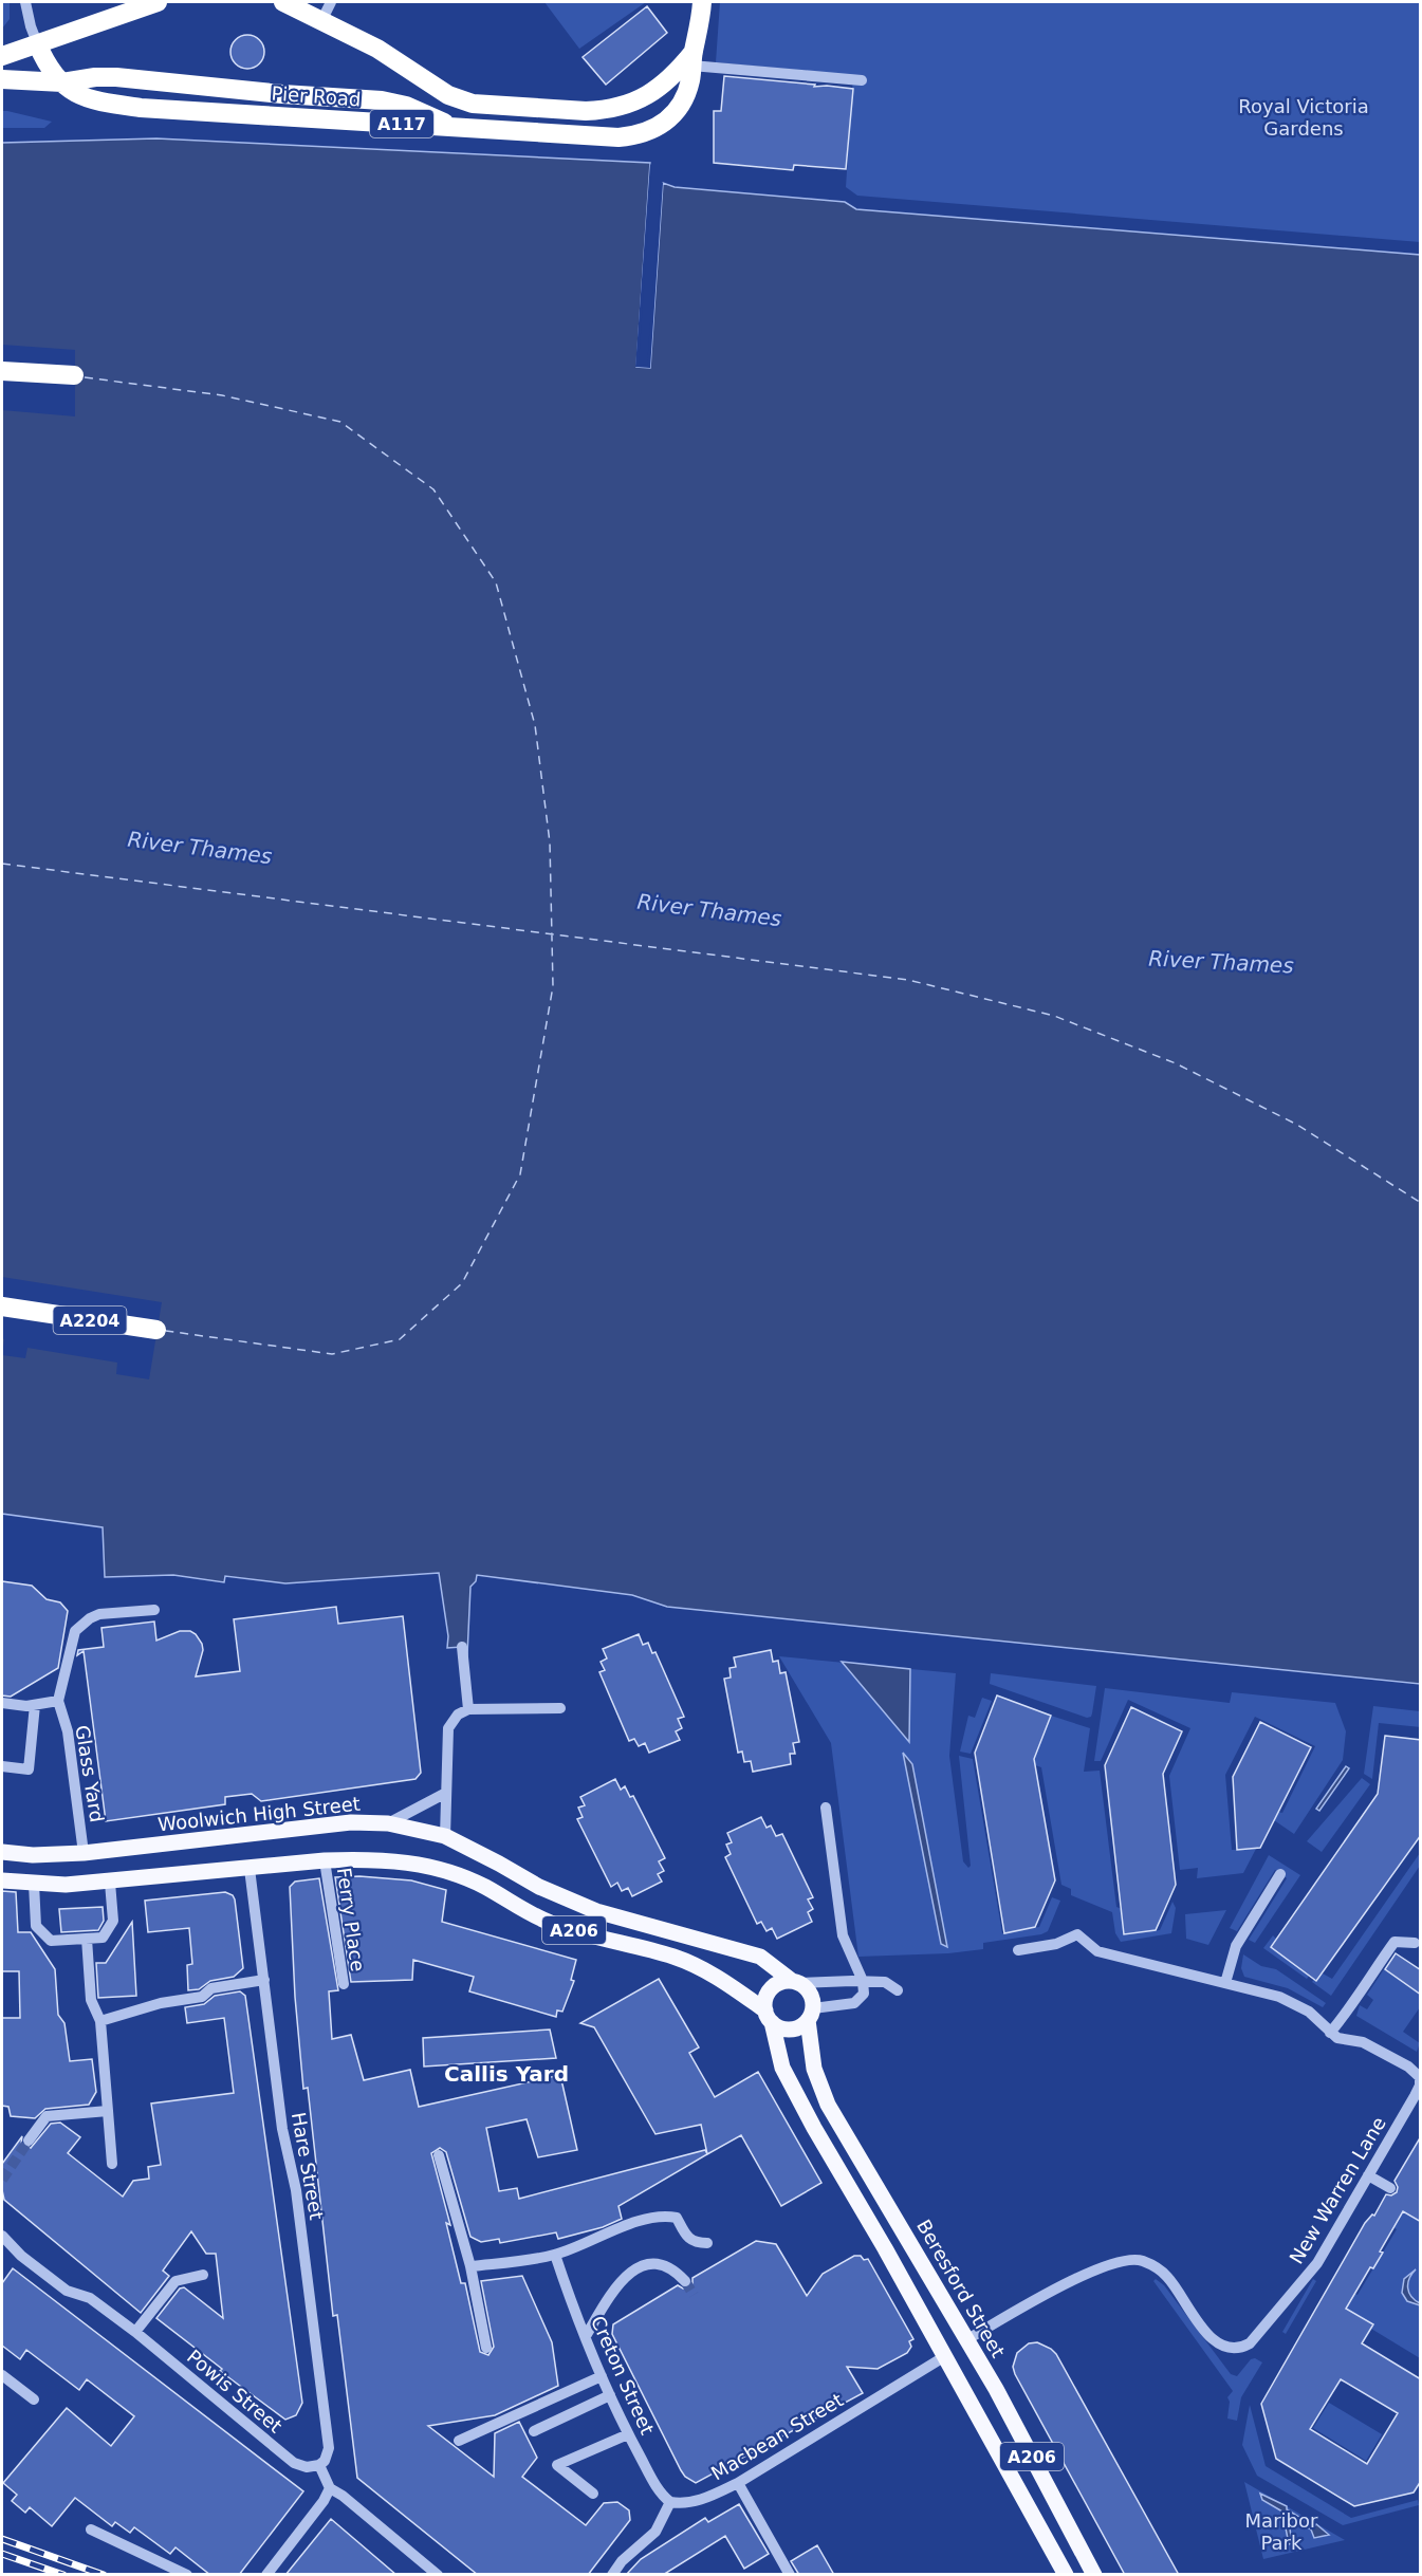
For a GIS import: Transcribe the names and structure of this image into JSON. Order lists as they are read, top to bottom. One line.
{"streets":{"highway":["Pier Road","A117","A2204"],"main road":["Woolwich High Street","A206","Beresford Street"],"street":["Glass Yard","Ferry Place","Hare Street","New Warren Lane","Creton Street","Powis Street","Macbean Street"]},"crossings":[["Pier Road","A117"],["Glass Yard","Woolwich High Street"],["Woolwich High Street","A206"],["Woolwich High Street","Beresford Street"],["Ferry Place","A206"],["A206","Hare Street"],["A206","Beresford Street"],["A206","Macbean Street"],["Hare Street","Powis Street"],["New Warren Lane","Beresford Street"],["Creton Street","Macbean Street"]],"districts":["Callis Yard"],"water":["River Thames"],"parks":["Royal Victoria Gardens","Maribor Park"]}
